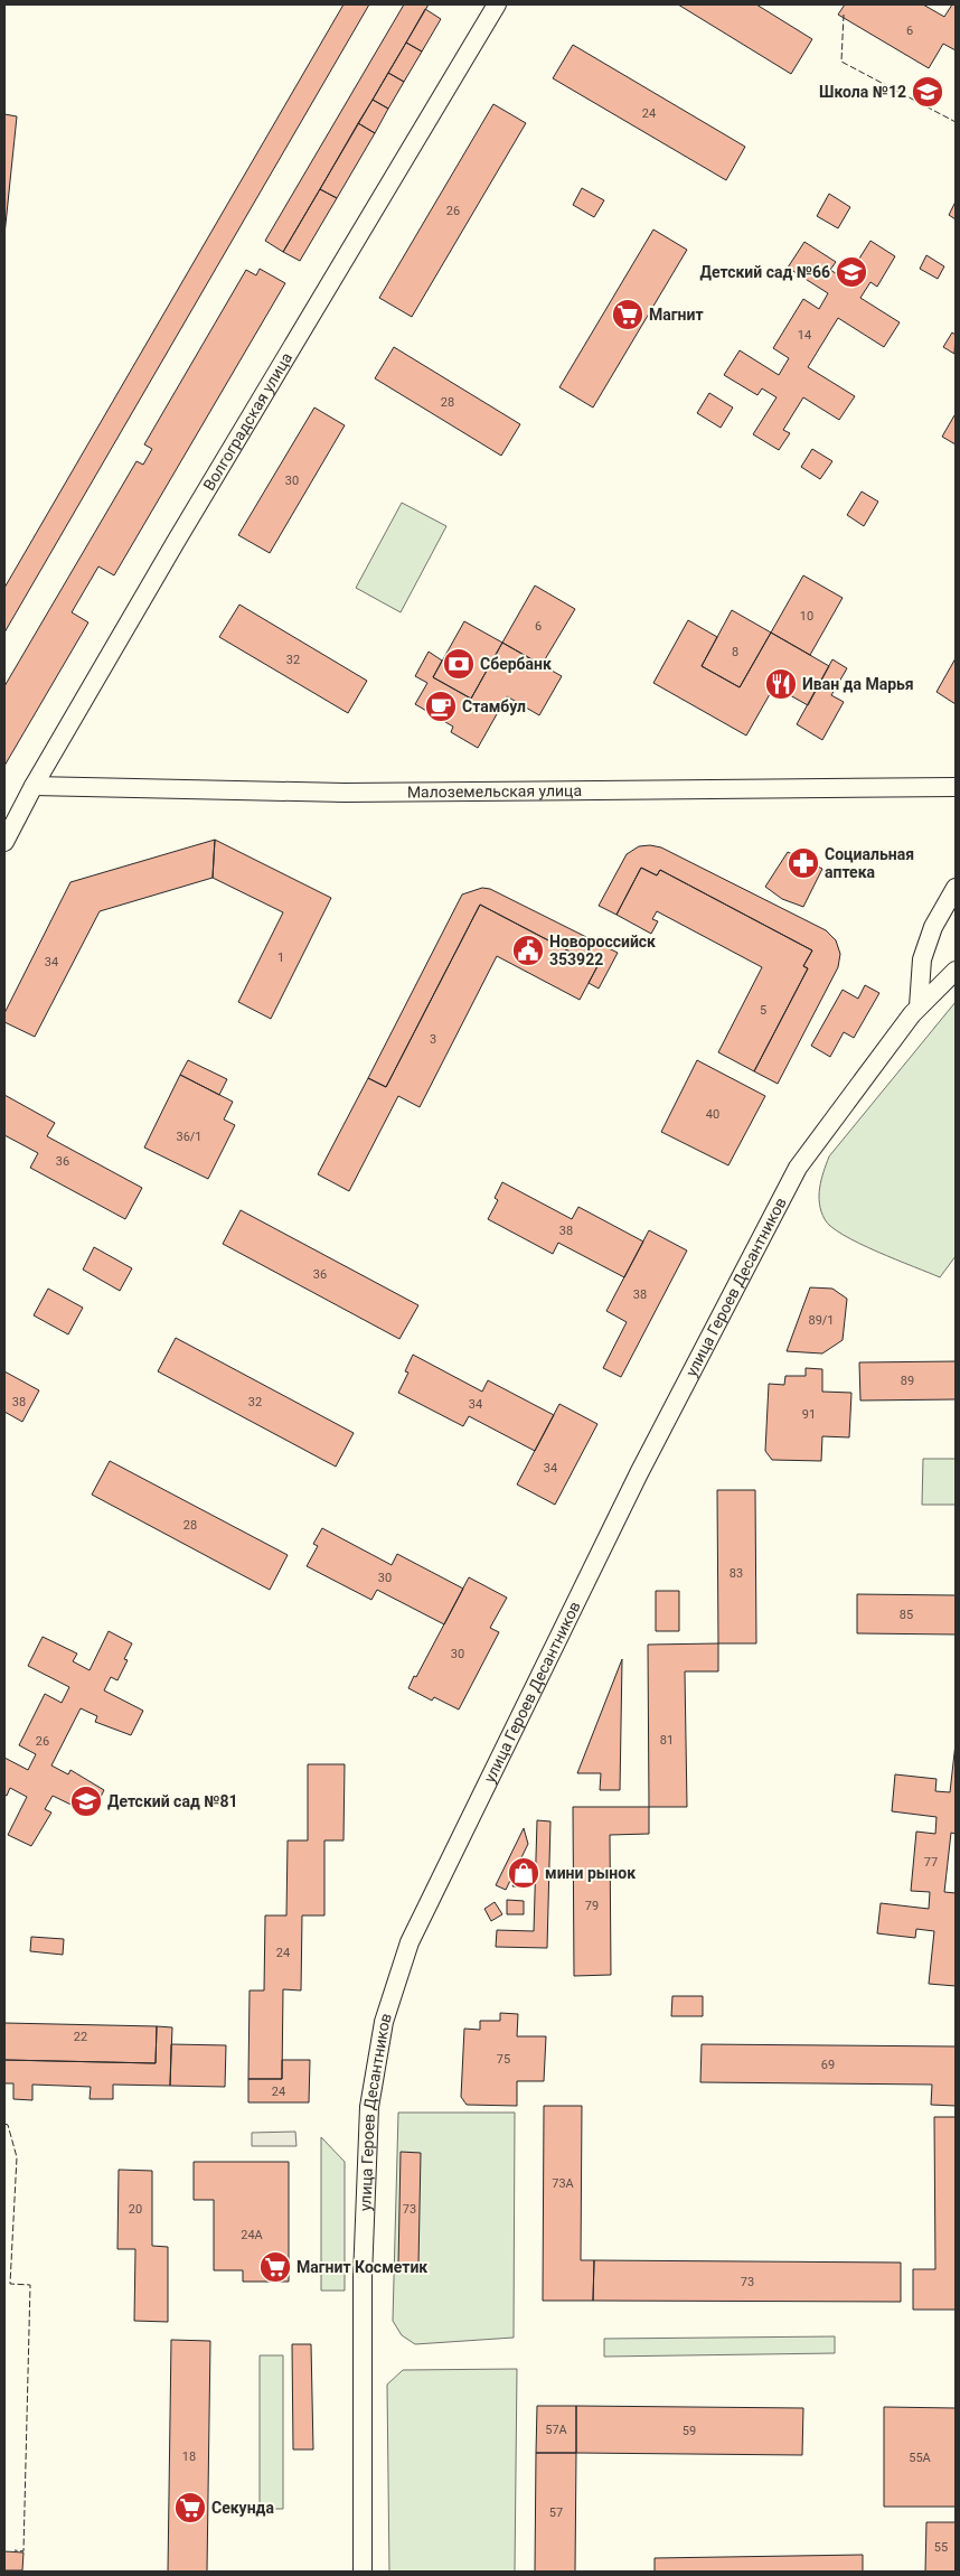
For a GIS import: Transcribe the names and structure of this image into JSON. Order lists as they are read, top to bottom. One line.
{"streets":{"street":["Волгоградская улица","Малоземельская улица","улица Героев Десантников"]},"crossings":[["Волгоградская улица","Малоземельская улица"]],"places":{"school or university":["Школа №12","Детский сад №66","Детский сад №81"],"supermarket":["Магнит","Магнит Косметик","Секунда"],"bank":["Сбербанк"],"restaurant":["Иван да Марья"],"cafe":["Стамбул"],"pharmacy":["Социальная аптека"],"public building":["Новороссийск 353922"],"shop":["мини рынок"]},"house_numbers":["6","24","26","14","28","30","10","6","8","32","1","34","5","3","40","36/1","36","38","36","38","89/1","89","38","32","34","91","34","28","83","30","85","30","81","26","77","79","24","22","75","69","24","73А","20","73","24А","73","57А","59","18","55А","57","55"]}
